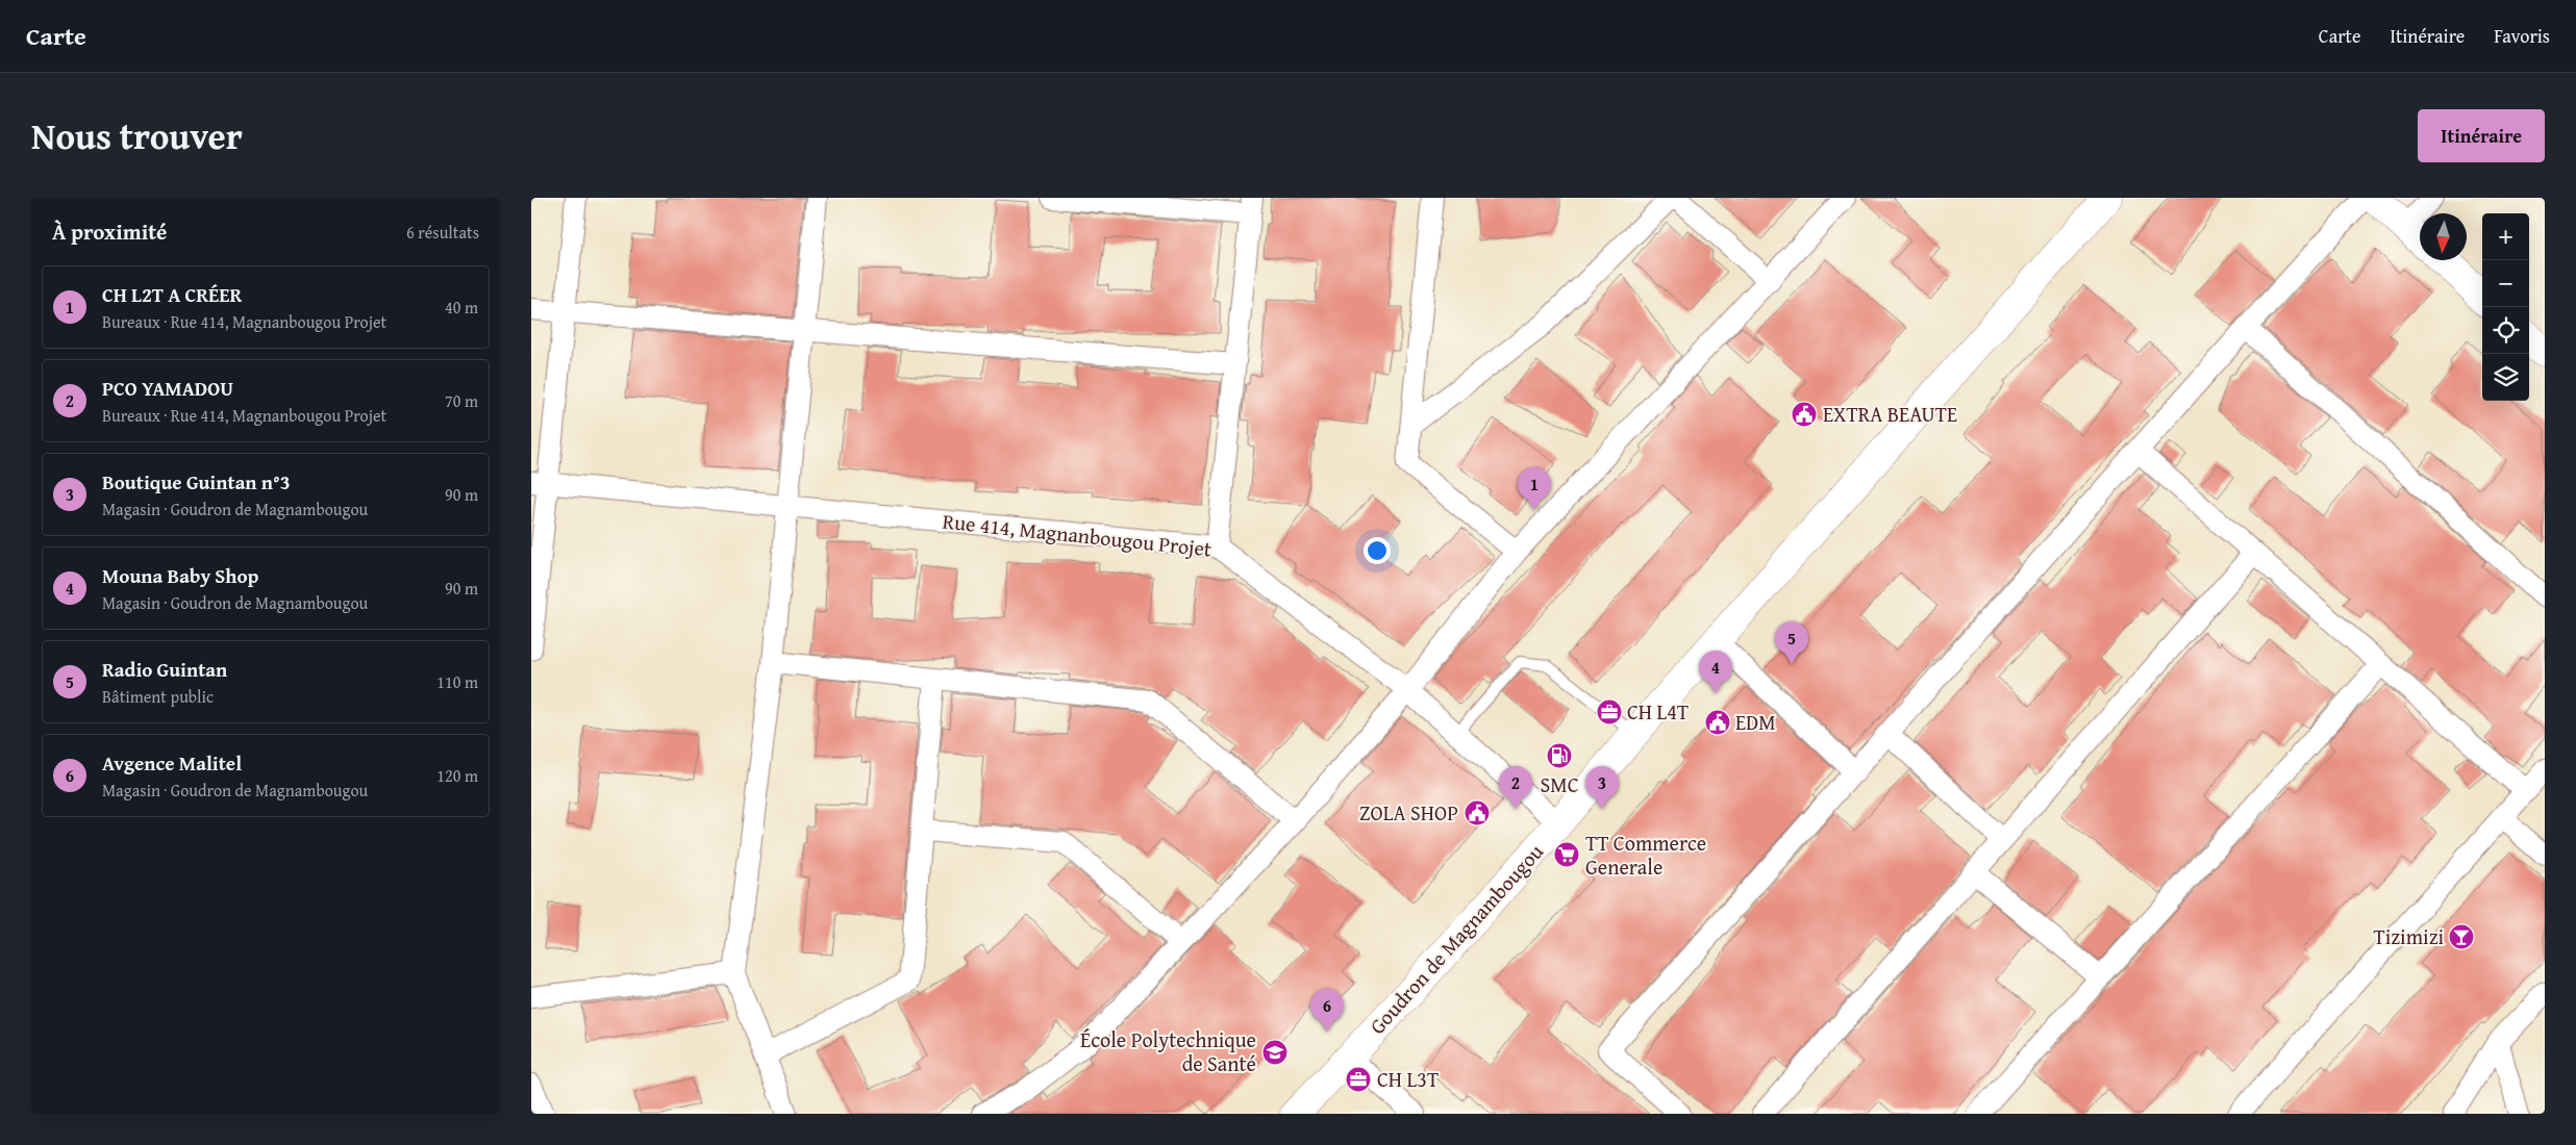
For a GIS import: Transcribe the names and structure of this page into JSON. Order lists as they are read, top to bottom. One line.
{"streets":{"street":["Rue 414, Magnanbougou Projet","Goudron de Magnambougou"]},"crossings":[["Rue 414, Magnanbougou Projet","Goudron de Magnambougou"]],"places":{"public building":["EXTRA BEAUTE","EDM","ZOLA SHOP"],"office":["CH L4T","CH L3T"],"fuel station":["SMC"],"supermarket":["TT Commerce Generale"],"bar":["Tizimizi"],"school or university":["École Polytechnique de Santé"]},"north":"bottom","page":{"header":"Carte","nav":["Carte","Itinéraire","Favoris"],"title":"Nous trouver","buttons":"Itinéraire","heading":["À proximité","6 résultats"],"map_buttons":["+","−"],"list":[{"mark":"1","name":"CH L2T A CRÉER","note":"Bureaux · Rue 414, Magnanbougou Projet","value":"40 m"},{"mark":"2","name":"PCO YAMADOU","note":"Bureaux · Rue 414, Magnanbougou Projet","value":"70 m"},{"mark":"3","name":"Boutique Guintan n°3","note":"Magasin · Goudron de Magnambougou","value":"90 m"},{"mark":"4","name":"Mouna Baby Shop","note":"Magasin · Goudron de Magnambougou","value":"90 m"},{"mark":"5","name":"Radio Guintan","note":"Bâtiment public","value":"110 m"},{"mark":"6","name":"Avgence Malitel","note":"Magasin · Goudron de Magnambougou","value":"120 m"}],"pins":["1","5","4","2","3","6"]}}
